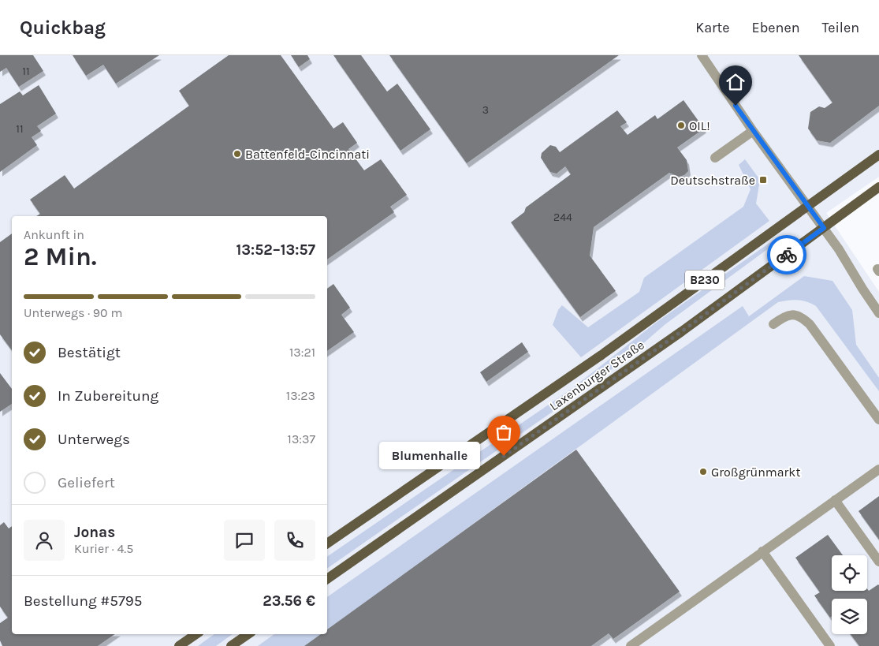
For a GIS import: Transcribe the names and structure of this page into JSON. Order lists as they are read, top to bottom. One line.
{"streets":{"main road":["B230","Laxenburger Straße"]},"places":{"other":["OIL!","Battenfeld-Cincinnati","Blumenhalle","Großgrünmarkt"],"transit":["Deutschstraße"]},"house_numbers":["11","3","11","244"],"page":{"header":"Quickbag","nav":["Karte","Ebenen","Teilen"],"heading":["2 Min.","Ankunft in","13:52–13:57"],"panel":["Jonas","Kurier · 4.5","Bestellung #5795","23.56 €"],"bar":"Unterwegs · 90 m","list":[["Bestätigt","13:21"],["In Zubereitung","13:23"],["Unterwegs","13:37"],"Geliefert"],"bubble":"Blumenhalle"}}
